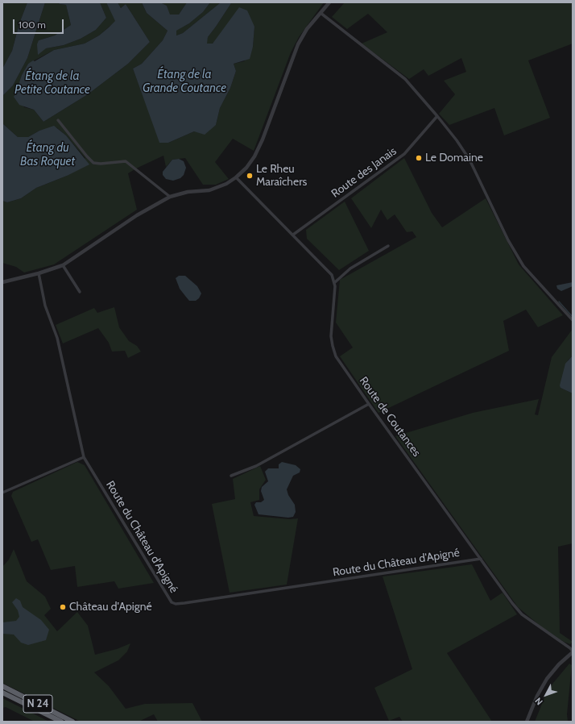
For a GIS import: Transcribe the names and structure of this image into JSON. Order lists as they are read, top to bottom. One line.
{"streets":{"highway":["N 24"],"street":["Route des Janais","Route de Coutances","Route du Château d'Apigné"]},"crossings":[["Route de Coutances","Route du Château d'Apigné"]],"water":["Étang de la Grande Coutance","Étang de la Petite Coutance","Étang du Bas Roquet"],"places":["Le Domaine","Le Rheu Maraîchers","Château d'Apigné"],"scale_bar":"100 m","north":"bottom left"}
